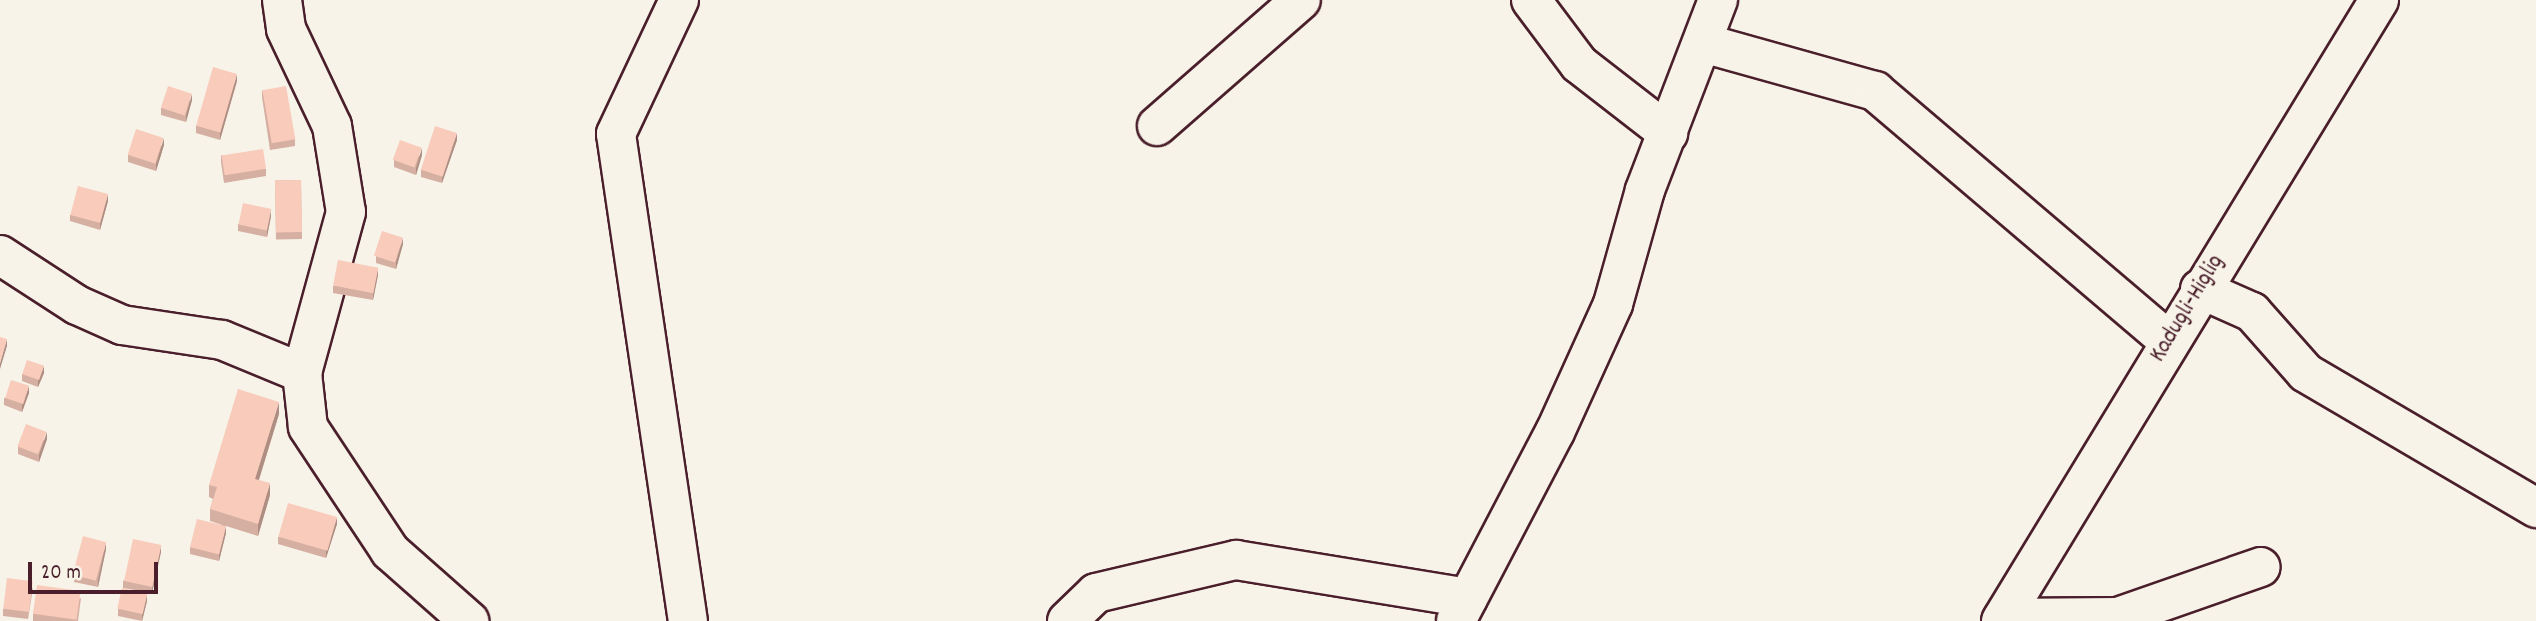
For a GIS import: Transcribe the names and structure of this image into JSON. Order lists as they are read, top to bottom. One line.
{"streets":{"street":["Kadugli-Higlig"]},"scale_bar":"20 m"}
